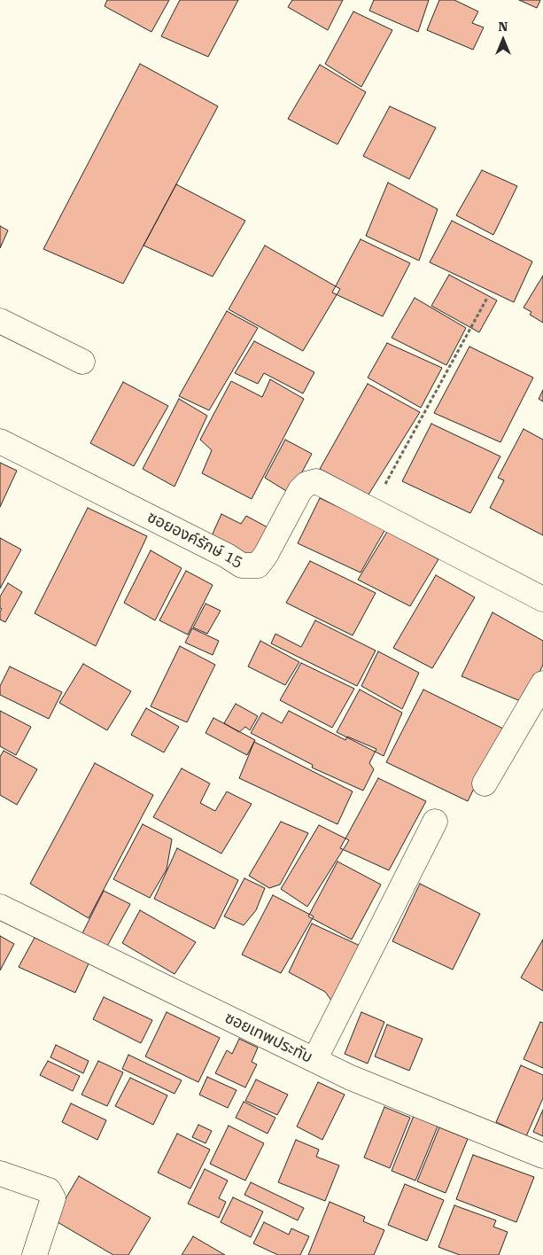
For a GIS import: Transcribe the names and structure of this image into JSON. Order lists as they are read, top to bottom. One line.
{"streets":{"street":["ซอยองค์รักษ์ 15","ซอยเทพประทับ"]},"north":"top"}
